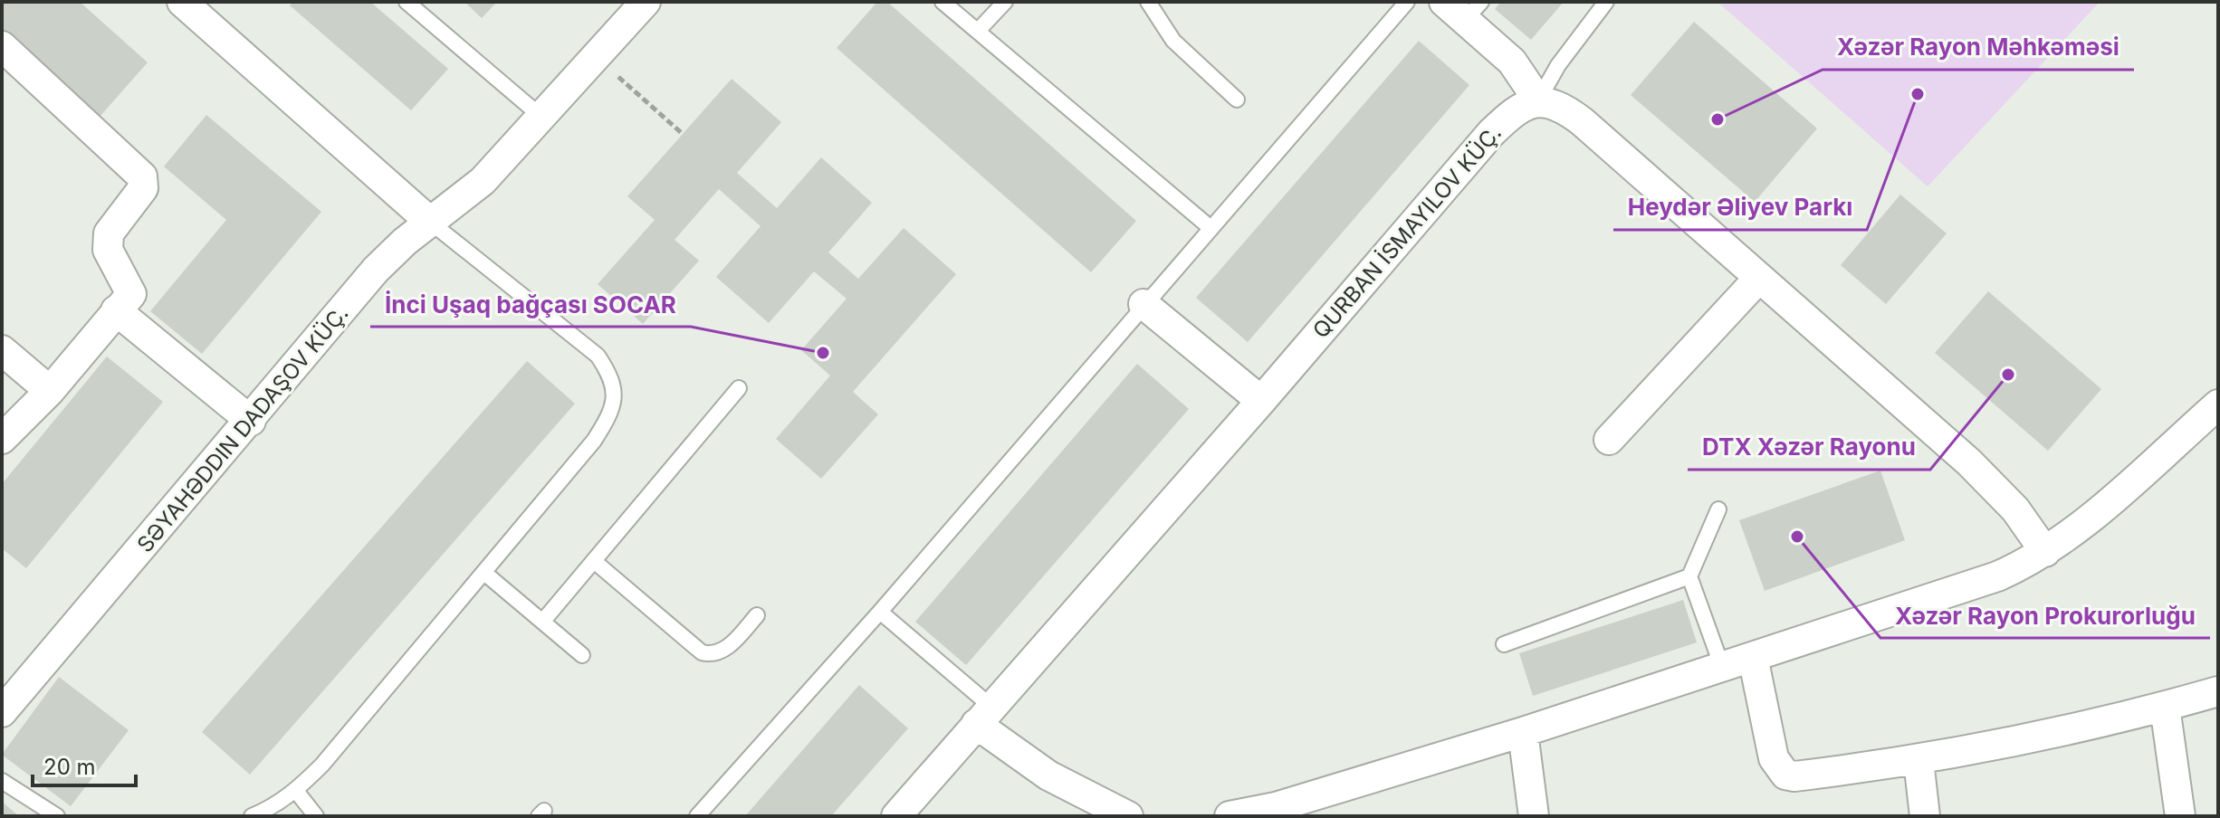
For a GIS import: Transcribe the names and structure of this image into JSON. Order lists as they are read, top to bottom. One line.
{"streets":{"street":["SƏYAHƏDDIN DADAŞOV KÜÇ."]},"places":["Heydər Əliyev Parkı","Xəzər Rayon Məhkəməsi","İnci Uşaq bağçası SOCAR","DTX Xəzər Rayonu","Xəzər Rayon Prokurorluğu"],"scale_bar":"20 m"}
